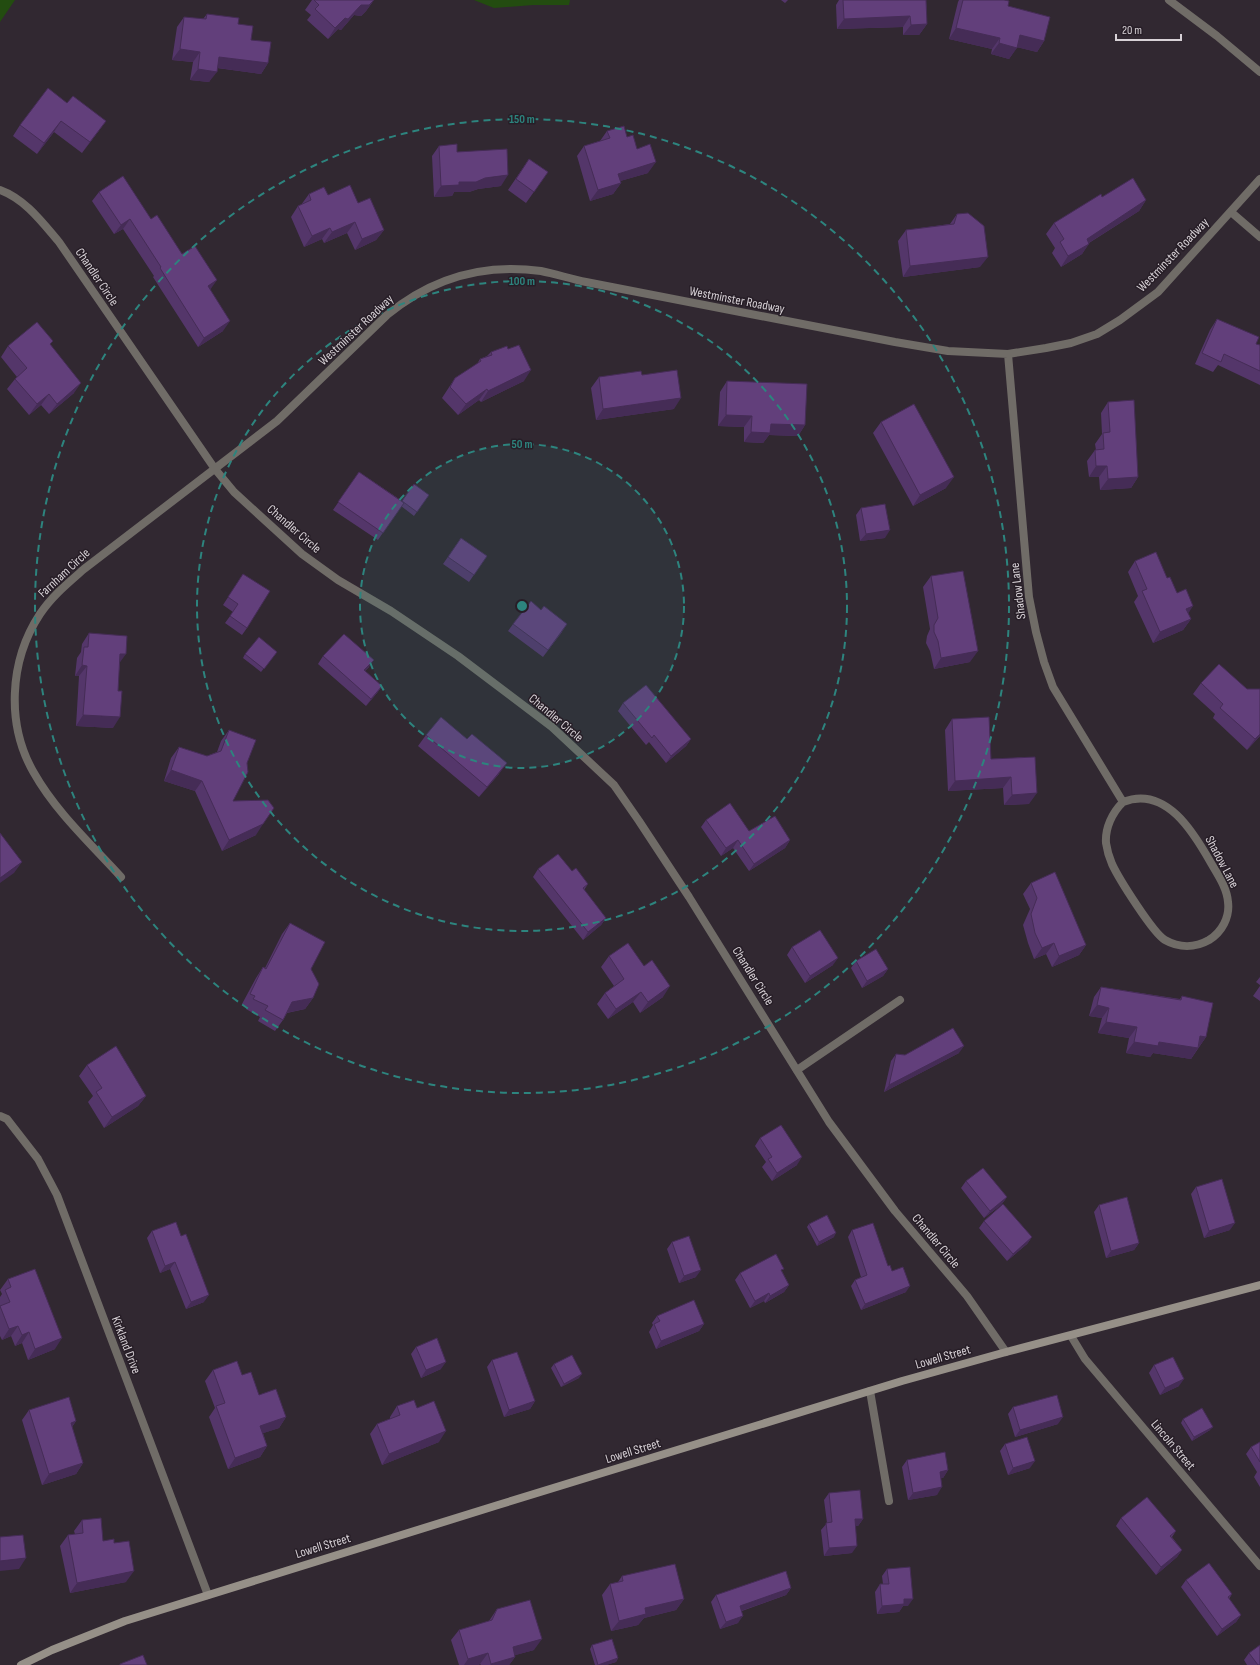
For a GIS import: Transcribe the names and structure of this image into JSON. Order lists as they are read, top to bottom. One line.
{"streets":{"main road":["Lowell Street"],"street":["Westminster Roadway","Chandler Circle","Farnham Circle","Shadow Lane","Kirkland Drive","Lincoln Street"]},"crossings":[["Westminster Roadway","Chandler Circle"],["Westminster Roadway","Farnham Circle"],["Westminster Roadway","Shadow Lane"],["Chandler Circle","Farnham Circle"],["Chandler Circle","Lowell Street"],["Kirkland Drive","Lowell Street"],["Lowell Street","Lincoln Street"]],"scale_bar":"20 m","rings":["150 m","100 m","50 m"]}
